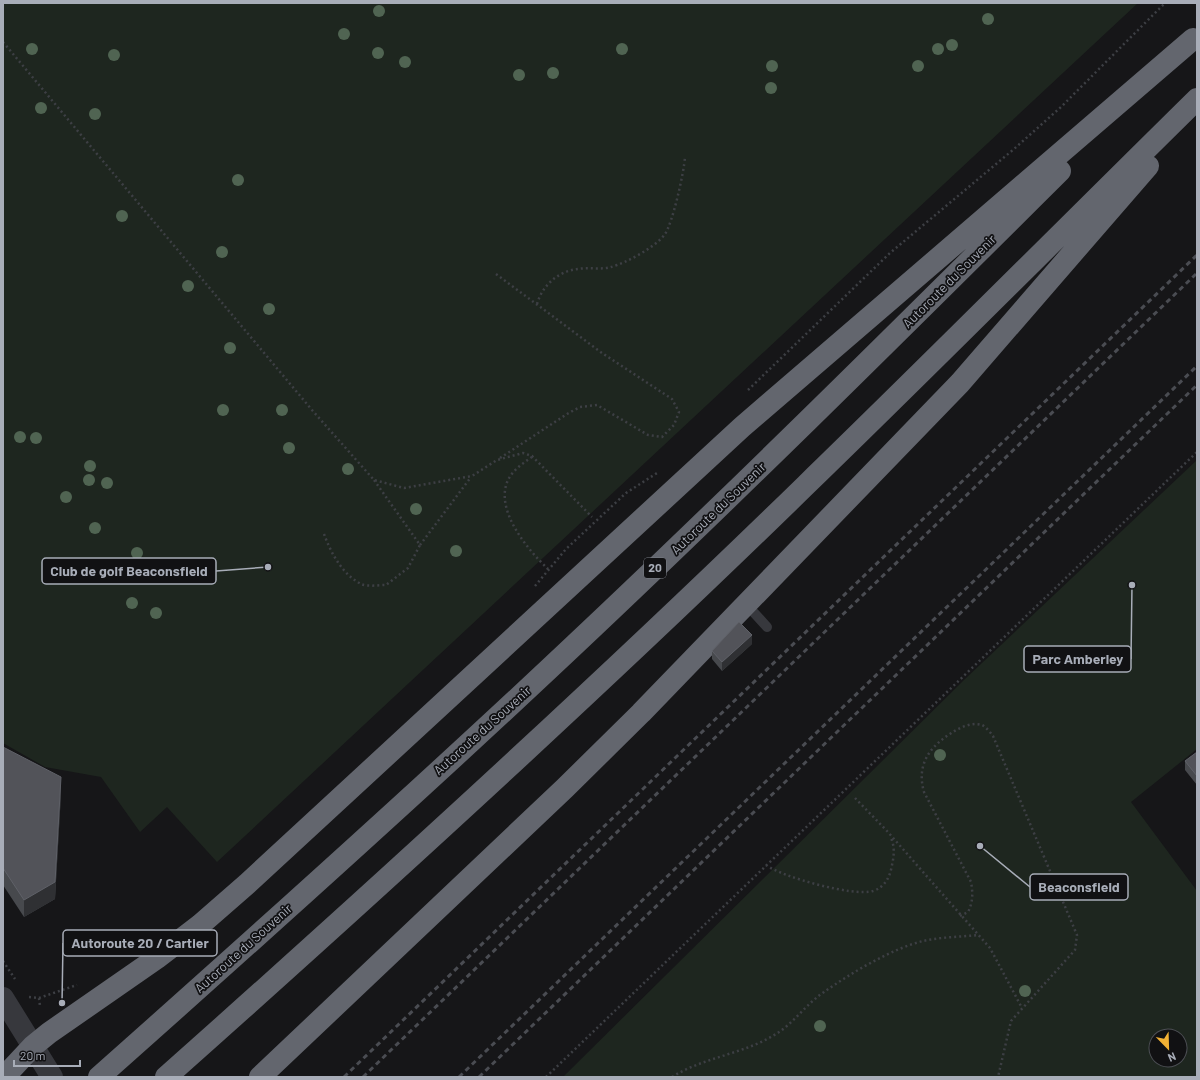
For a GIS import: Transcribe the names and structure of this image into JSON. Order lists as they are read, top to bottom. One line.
{"streets":{"highway":["Autoroute du Souvenir","20"]},"places":["Club de golf Beaconsfield","Parc Amberley","Beaconsfield","Autoroute 20 / Cartier"],"scale_bar":"20 m","north":"bottom right"}
